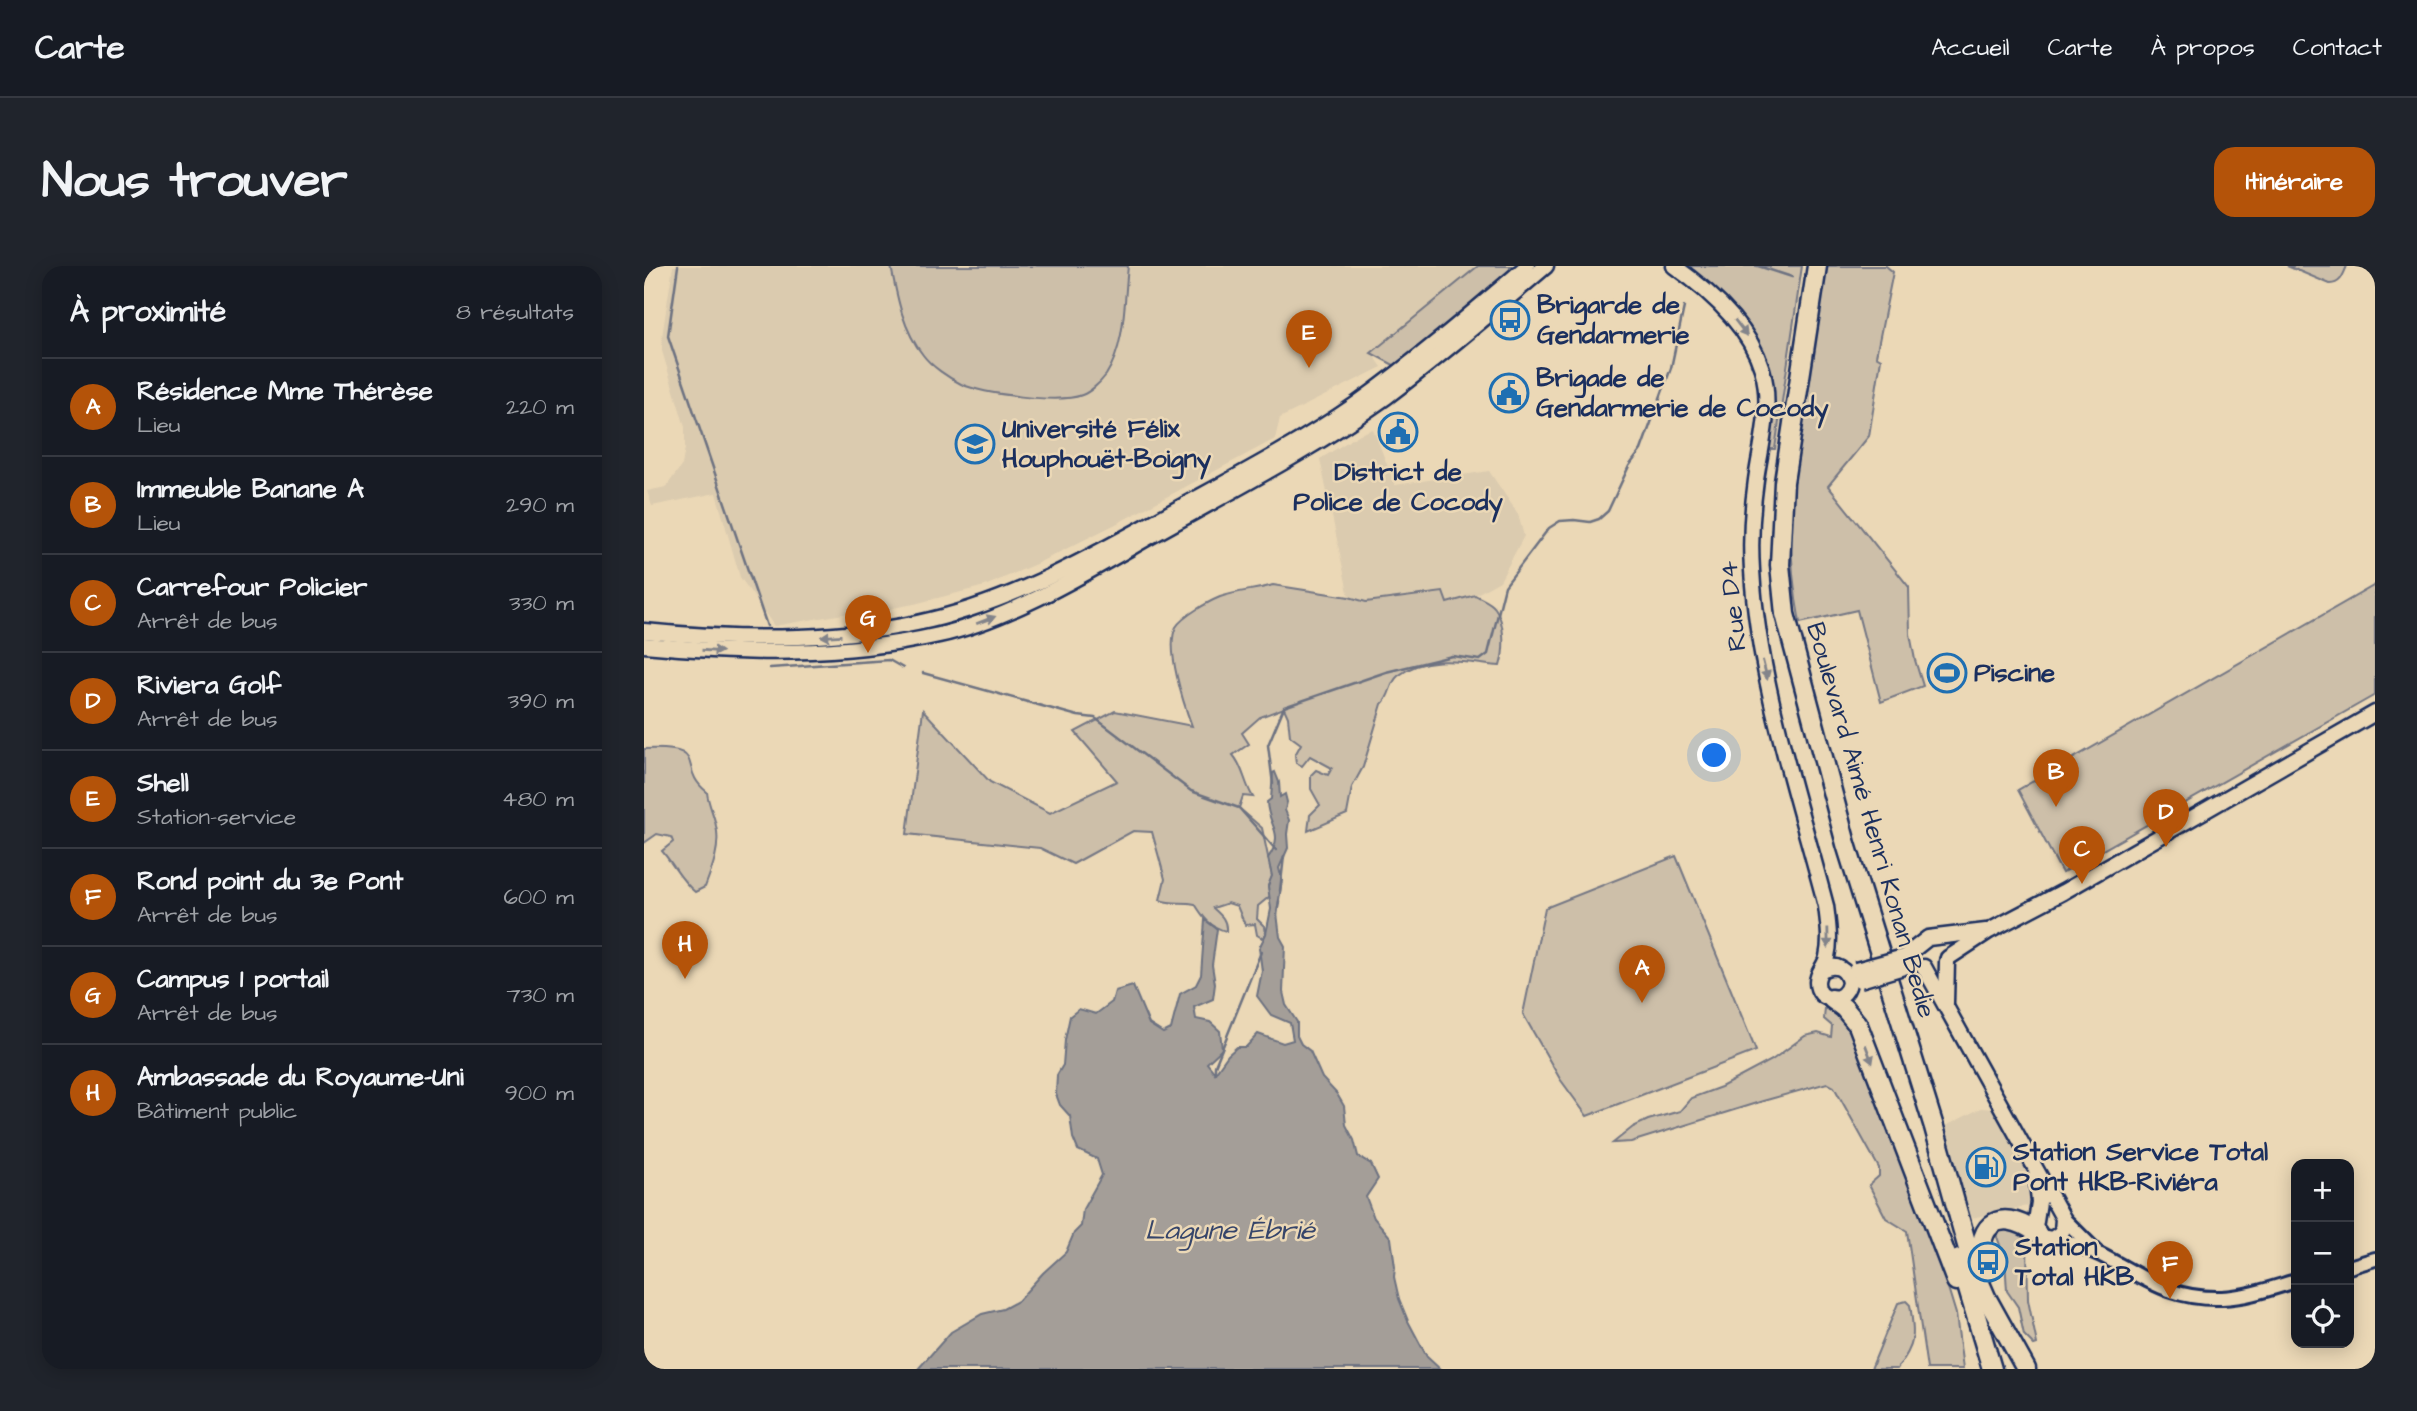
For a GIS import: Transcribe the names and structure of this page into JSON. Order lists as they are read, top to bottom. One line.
{"streets":{"highway":["Boulevard Aimé Henri Konan Bedie"],"main road":["Rue D4"]},"one_way":["Rue D4"],"water":["Lagune Ébrié"],"places":{"bus stop":["Brigarde de Gendarmerie","Station Total HKB"],"public building":["Brigade de Gendarmerie de Cocody","District de Police de Cocody"],"school or university":["Université Félix Houphouët-Boigny"],"sports":["Piscine"],"fuel station":["Station Service Total Pont HKB-Riviéra"]},"page":{"header":"Carte","nav":["Accueil","Carte","À propos","Contact"],"buttons":"Itinéraire","title":"Nous trouver","heading":["À proximité","8 résultats"],"pins":["E","G","B","D","C","H","A","F"],"list":[{"mark":"A","name":"Résidence Mme Thérèse","note":"Lieu","value":"220 m"},{"mark":"B","name":"Immeuble Banane A","note":"Lieu","value":"290 m"},{"mark":"C","name":"Carrefour Policier","note":"Arrêt de bus","value":"330 m"},{"mark":"D","name":"Riviera Golf","note":"Arrêt de bus","value":"390 m"},{"mark":"E","name":"Shell","note":"Station-service","value":"480 m"},{"mark":"F","name":"Rond point du 3e Pont","note":"Arrêt de bus","value":"600 m"},{"mark":"G","name":"Campus 1 portail","note":"Arrêt de bus","value":"730 m"},{"mark":"H","name":"Ambassade du Royaume-Uni","note":"Bâtiment public","value":"900 m"}],"map_buttons":["+","−"]}}
